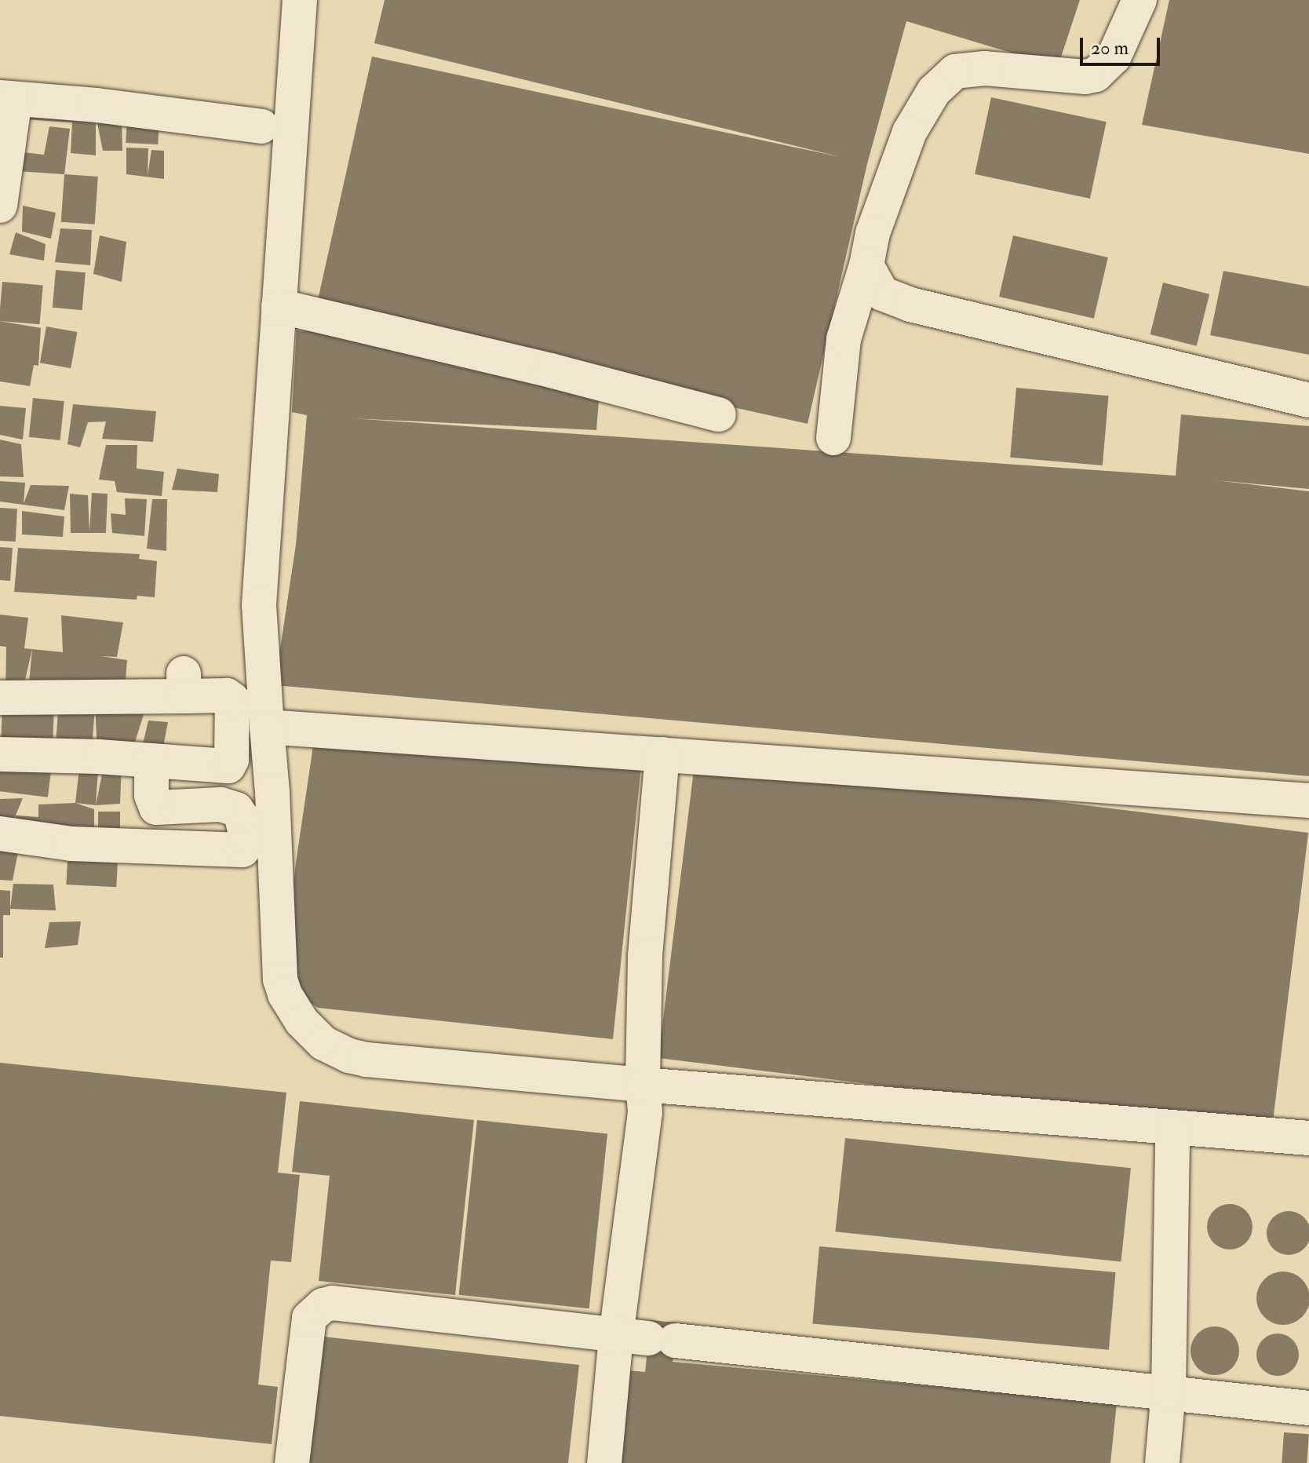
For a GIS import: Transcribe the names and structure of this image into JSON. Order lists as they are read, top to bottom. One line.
{"scale_bar":"20 m"}
